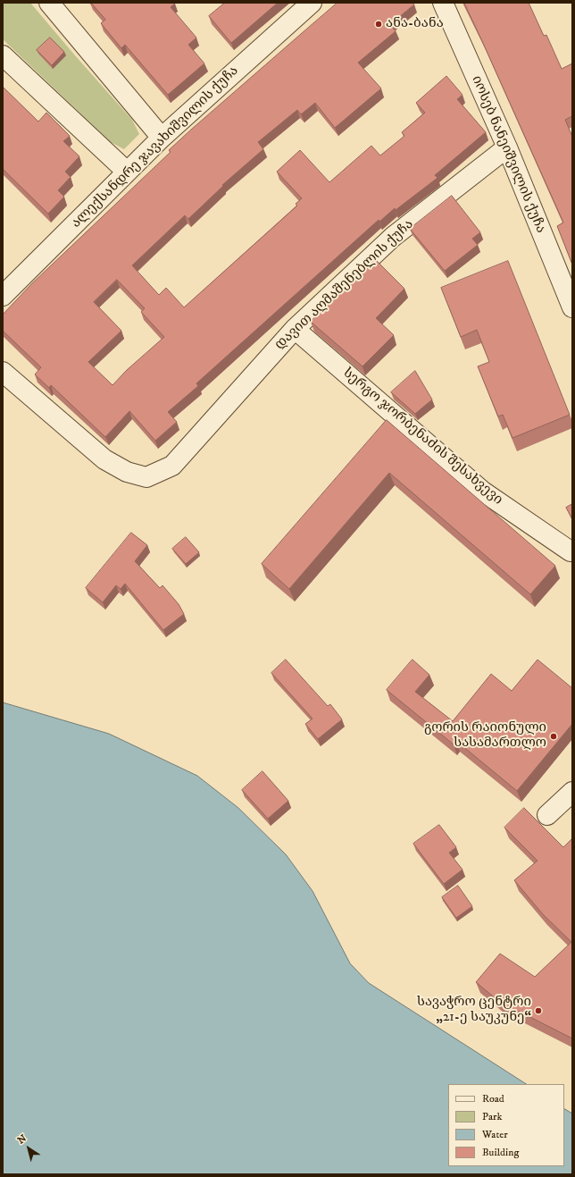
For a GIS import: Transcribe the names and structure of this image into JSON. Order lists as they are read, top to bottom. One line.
{"streets":{"street":["ალექსანდრე ჯავახიშვილის ქუჩა","იოსებ ნანეიშვილის ქუჩა","დავით აღმაშენებლის ქუჩა","სერგო ჯორბენაძის შესახვევი"]},"crossings":[["იოსებ ნანეიშვილის ქუჩა","დავით აღმაშენებლის ქუჩა"],["დავით აღმაშენებლის ქუჩა","სერგო ჯორბენაძის შესახვევი"]],"places":["ანა-ბანა","გორის რაიონული სასამართლო","სავაჭრო ცენტრი „21-ე საუკუნე“"],"legend":["Road","Park","Water","Building"],"north":"top left"}
